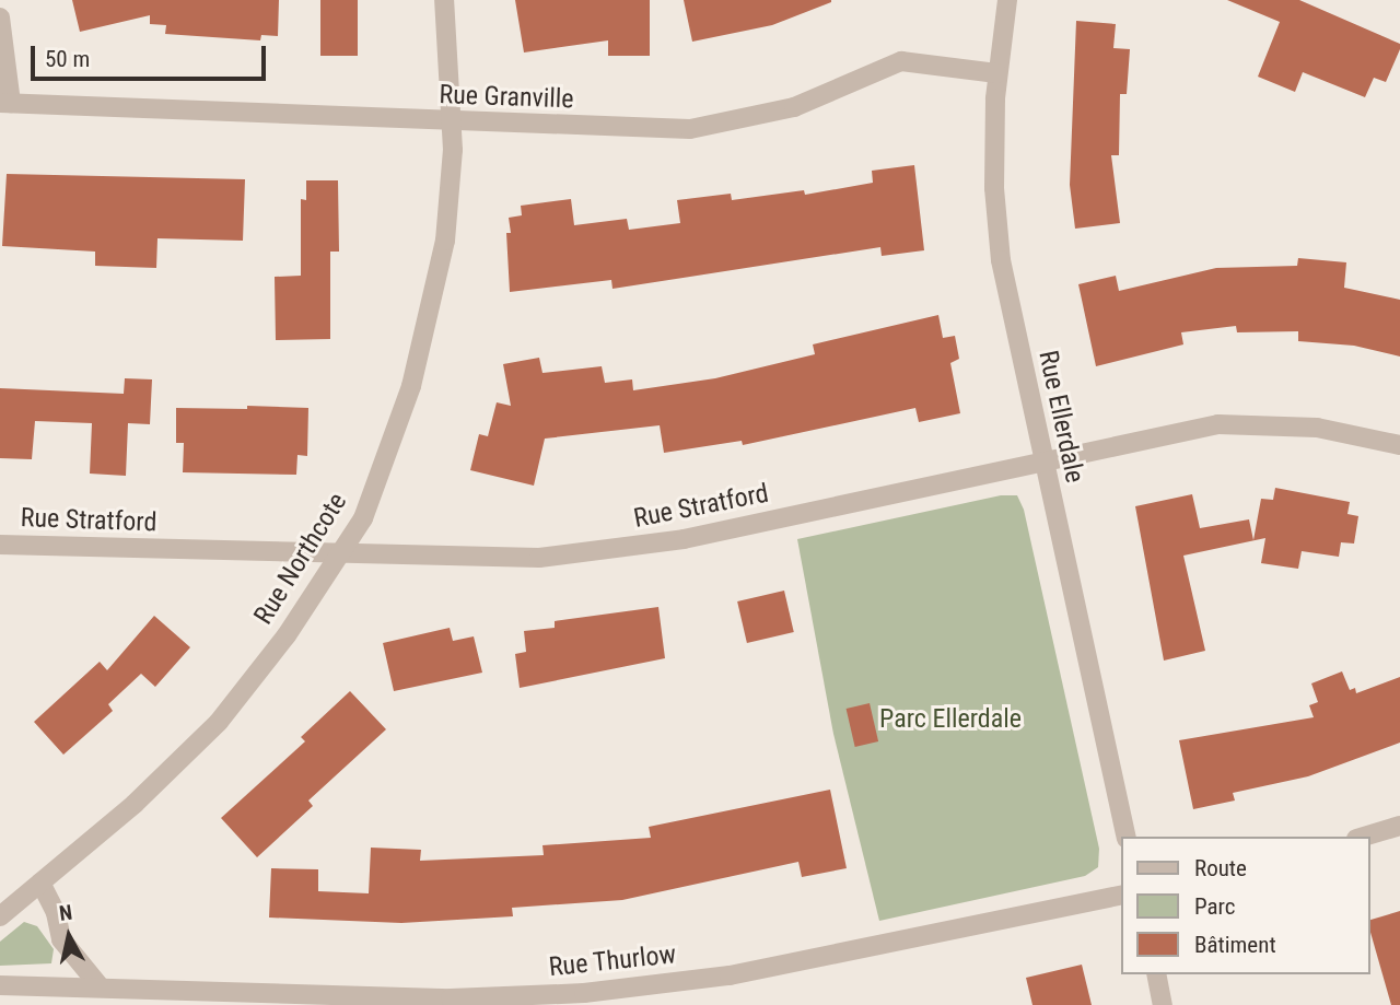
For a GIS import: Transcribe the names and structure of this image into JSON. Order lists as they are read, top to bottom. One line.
{"streets":{"street":["Rue Granville","Rue Ellerdale","Rue Stratford","Rue Northcote","Rue Thurlow"]},"crossings":[["Rue Granville","Rue Ellerdale"],["Rue Granville","Rue Northcote"],["Rue Ellerdale","Rue Stratford"],["Rue Stratford","Rue Northcote"]],"parks":["Parc Ellerdale"],"legend":["Route","Parc","Bâtiment"],"scale_bar":"50 m","north":"top"}
